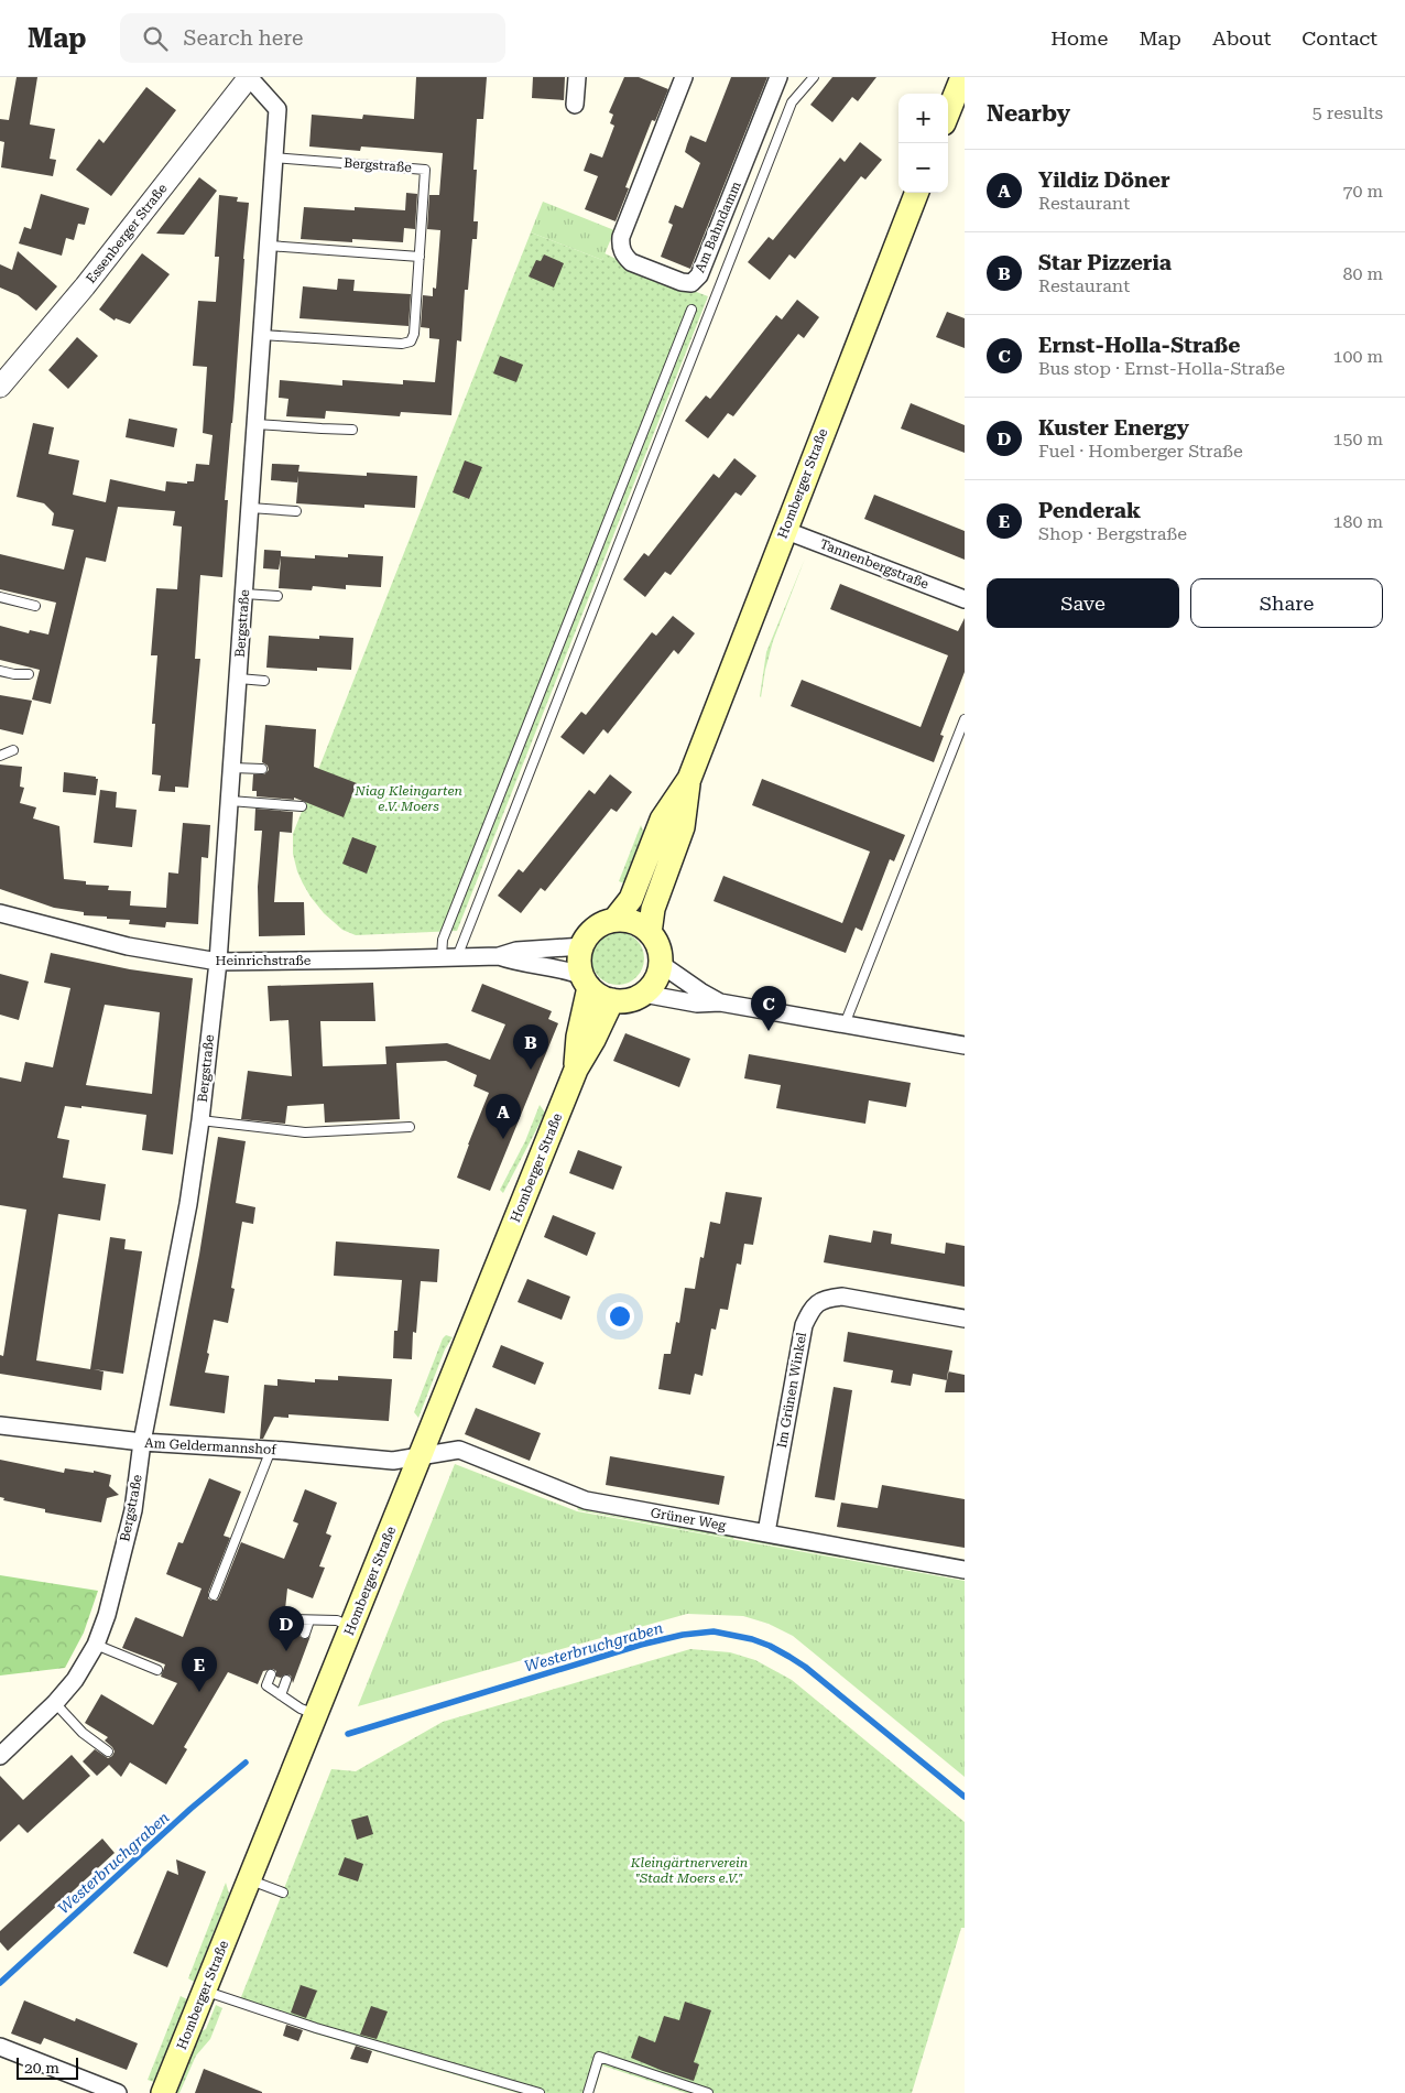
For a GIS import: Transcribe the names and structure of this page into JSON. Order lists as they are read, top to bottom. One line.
{"streets":{"main road":["Homberger Straße"],"street":["Bergstraße","Am Bahndamm","Essenberger Straße","Tannenbergstraße","Heinrichstraße","Im Grünen Winkel","Am Geldermannshof","Grüner Weg"]},"crossings":[["Bergstraße","Essenberger Straße"],["Bergstraße","Heinrichstraße"],["Bergstraße","Am Geldermannshof"],["Homberger Straße","Tannenbergstraße"],["Homberger Straße","Heinrichstraße"],["Homberger Straße","Am Geldermannshof"],["Homberger Straße","Grüner Weg"],["Im Grünen Winkel","Grüner Weg"],["Am Geldermannshof","Grüner Weg"]],"water":["Westerbruchgraben"],"parks":["Niag Kleingarten e.V. Moers","Kleingärtnerverein \"Stadt Moers e.V.\""],"scale_bar":"20 m","page":{"header":"Map","search":"Search here","nav":["Home","Map","About","Contact"],"heading":["Nearby","5 results"],"map_buttons":["+","−"],"list":[{"mark":"A","name":"Yildiz Döner","note":"Restaurant","value":"70 m"},{"mark":"B","name":"Star Pizzeria","note":"Restaurant","value":"80 m"},{"mark":"C","name":"Ernst-Holla-Straße","note":"Bus stop · Ernst-Holla-Straße","value":"100 m"},{"mark":"D","name":"Kuster Energy","note":"Fuel · Homberger Straße","value":"150 m"},{"mark":"E","name":"Penderak","note":"Shop · Bergstraße","value":"180 m"}],"buttons":["Save","Share"],"pins":["C","B","A","D","E"],"scale":"20 m"}}
